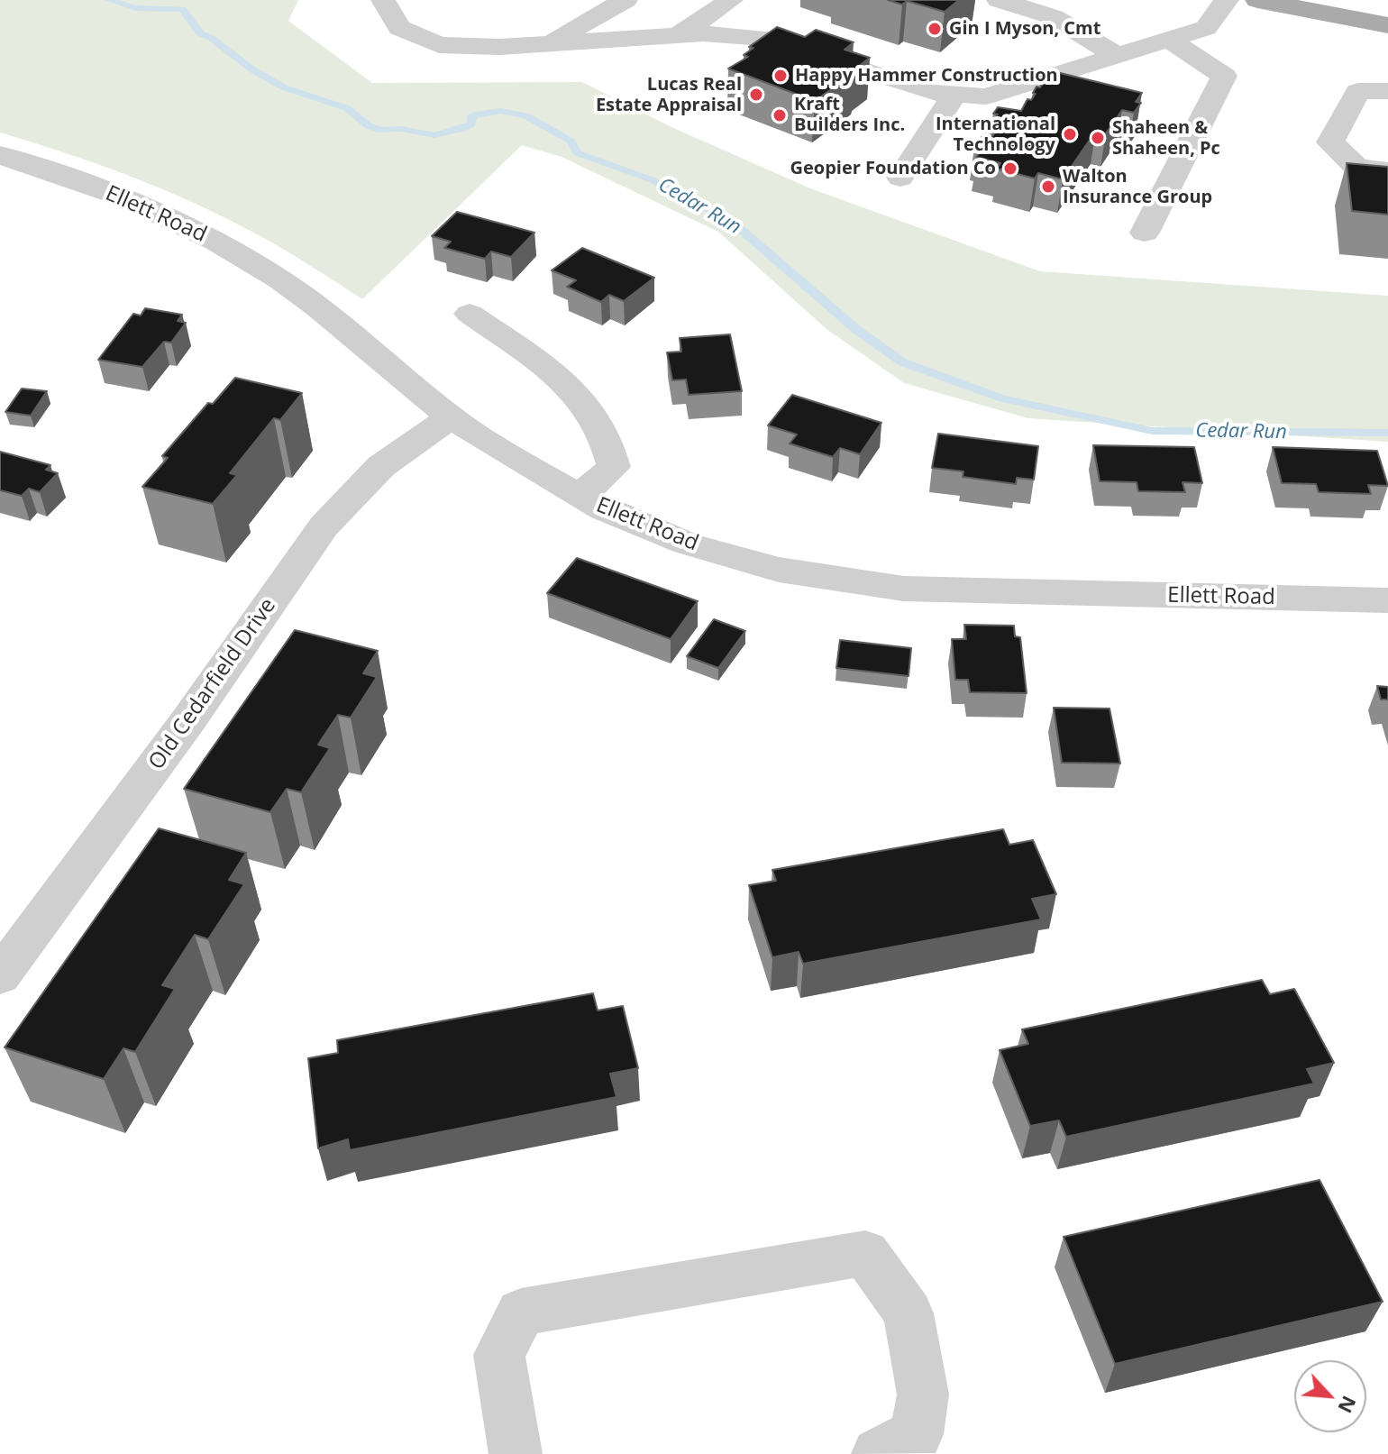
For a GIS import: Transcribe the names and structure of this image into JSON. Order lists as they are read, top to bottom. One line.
{"streets":{"street":["Ellett Road","Old Cedarfield Drive"]},"crossings":[["Ellett Road","Old Cedarfield Drive"]],"water":["Cedar Run"],"places":["Gin I Myson, Cmt","Happy Hammer Construction","Lucas Real Estate Appraisal","Kraft Builders Inc.","International Technology","Shaheen & Shaheen, Pc","Geopier Foundation Co","Walton Insurance Group"],"north":"bottom right"}
